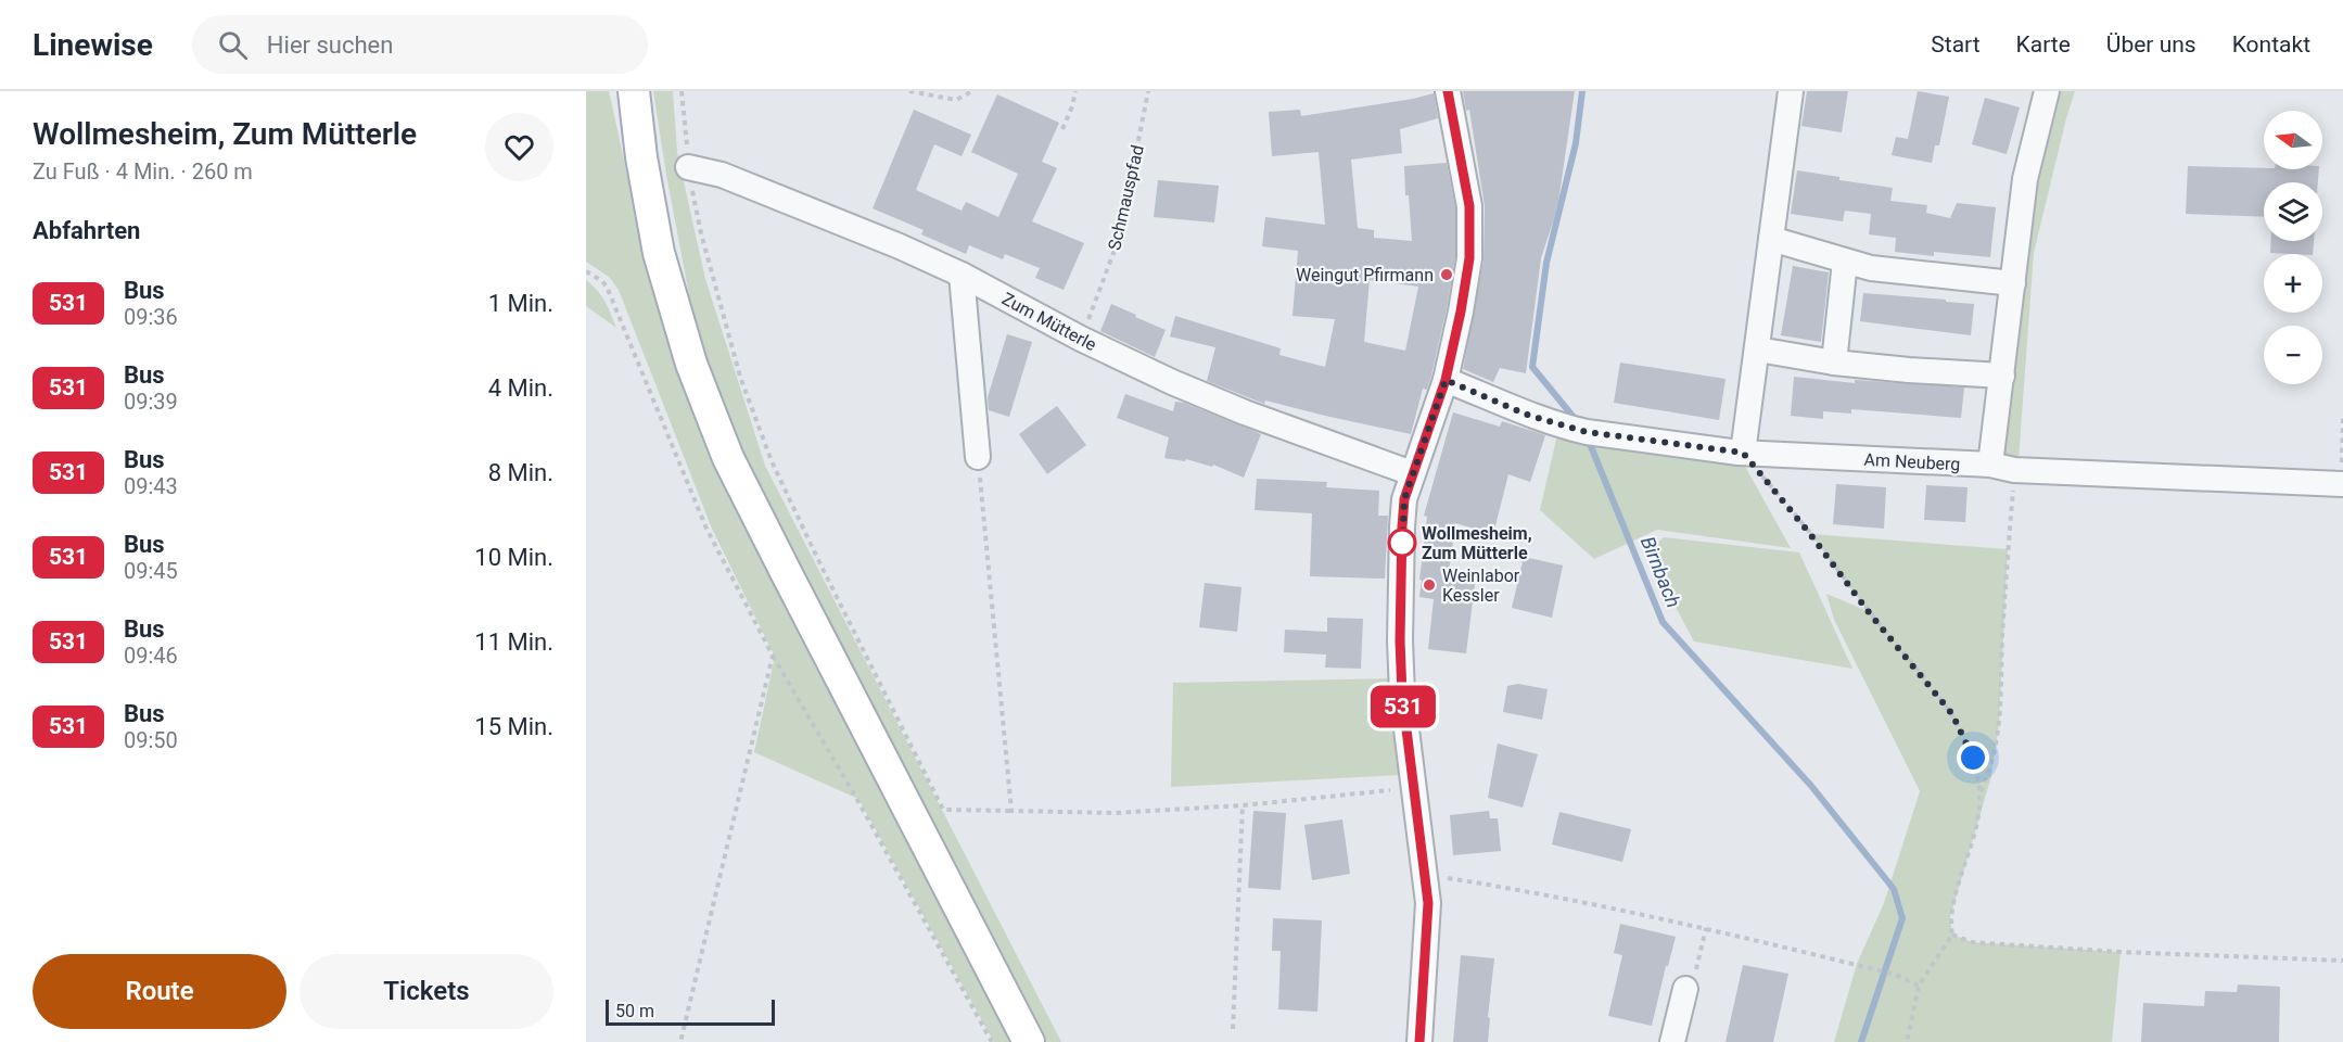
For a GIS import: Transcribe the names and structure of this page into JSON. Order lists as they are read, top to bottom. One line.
{"streets":{"street":["Zum Mütterle","Am Neuberg"],"path":["Schmauspfad"]},"crossings":[["Schmauspfad","Zum Mütterle"]],"water":["Birnbach"],"places":["Weingut Pfirmann","Wollmesheim, Zum Mütterle","Weinlabor Kessler"],"lines":["bus line 531"],"scale_bar":"50 m","north":"left","page":{"header":"Linewise","search":"Hier suchen","nav":["Start","Karte","Über uns","Kontakt"],"heading":[["Wollmesheim, Zum Mütterle","Zu Fuß · 4 Min. · 260 m"],"Abfahrten"],"on_map":"531","map_buttons":["+","−"],"list":[{"mark":"531","name":"Bus","note":"09:36","value":"1 Min."},{"mark":"531","name":"Bus","note":"09:39","value":"4 Min."},{"mark":"531","name":"Bus","note":"09:43","value":"8 Min."},{"mark":"531","name":"Bus","note":"09:45","value":"10 Min."},{"mark":"531","name":"Bus","note":"09:46","value":"11 Min."},{"mark":"531","name":"Bus","note":"09:50","value":"15 Min."}],"buttons":["Route","Tickets"],"scale":"50 m"}}
